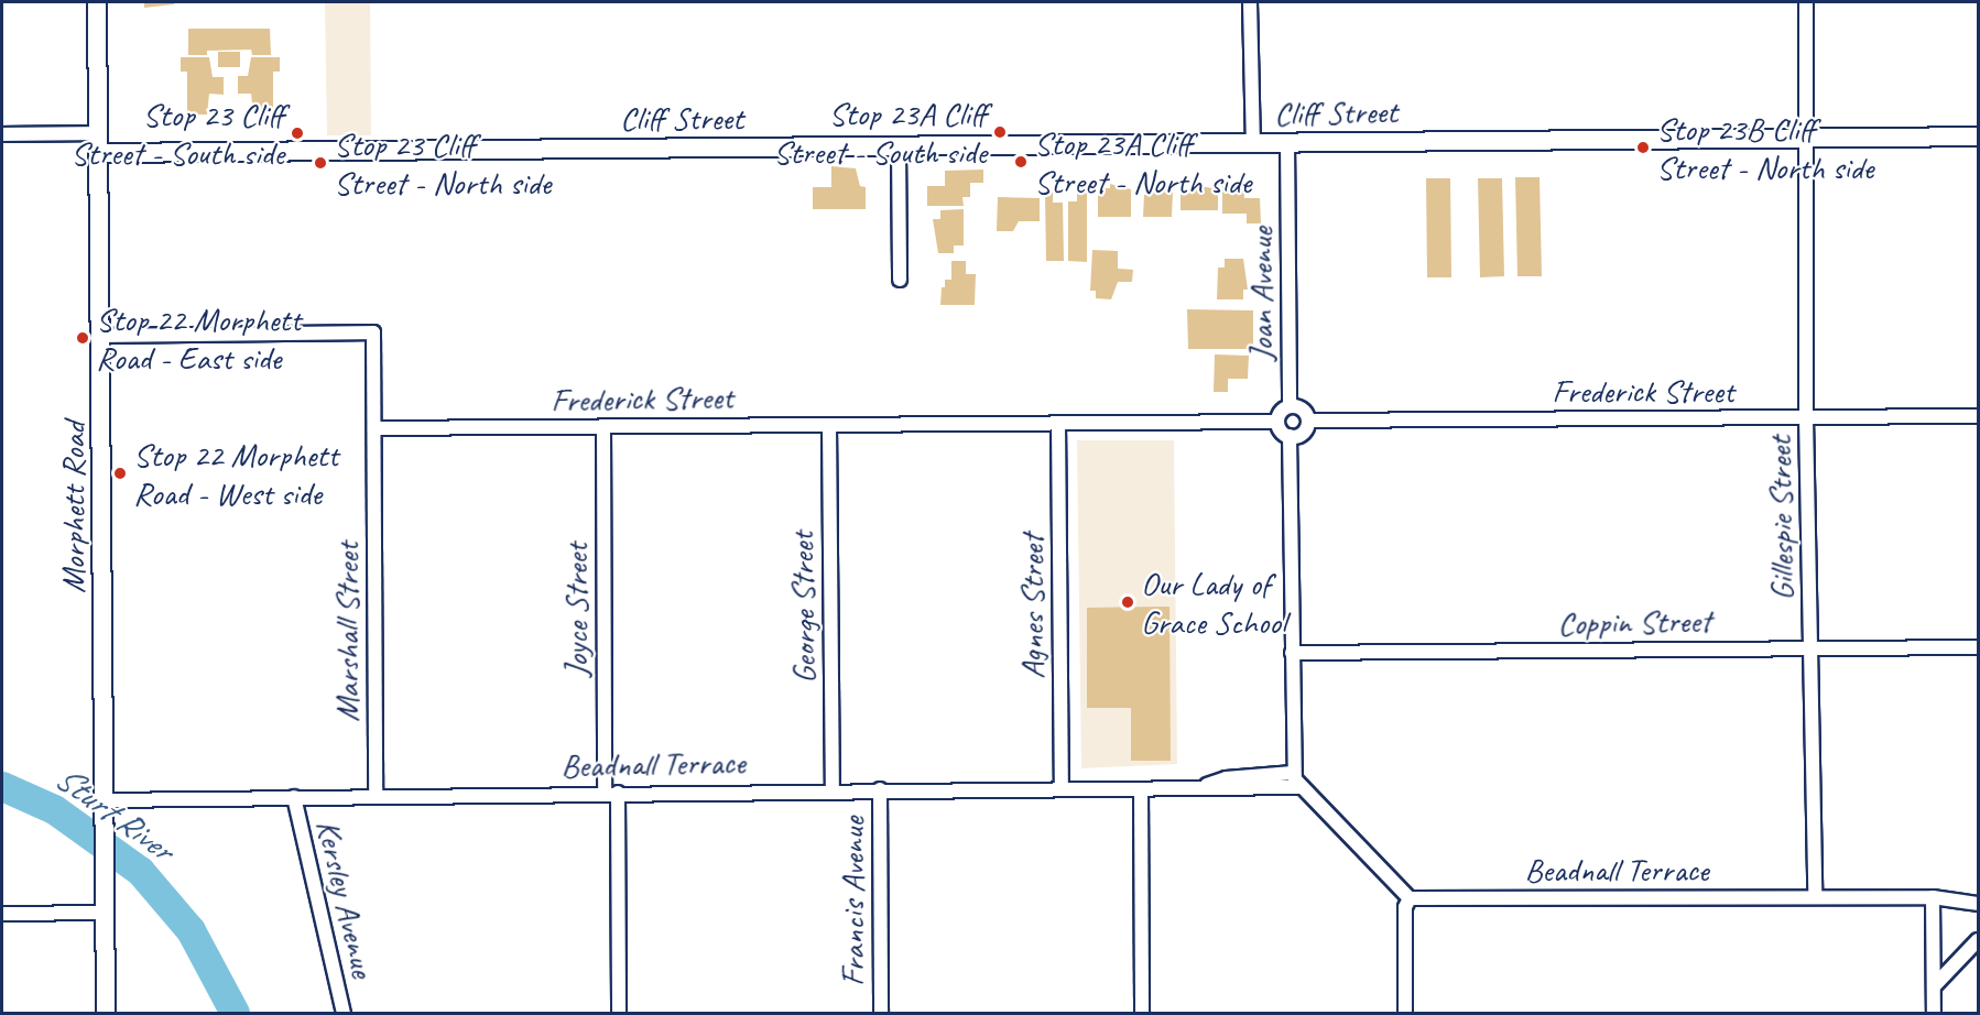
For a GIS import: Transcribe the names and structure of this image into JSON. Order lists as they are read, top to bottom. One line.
{"streets":{"street":["Cliff Street","Joan Avenue","Frederick Street","Morphett Road","Gillespie Street","Agnes Street","George Street","Joyce Street","Coppin Street","Marshall Street","Beadnall Terrace","Kersley Avenue","Francis Avenue"]},"crossings":[["Cliff Street","Joan Avenue"],["Cliff Street","Morphett Road"],["Cliff Street","Gillespie Street"],["Joan Avenue","Frederick Street"],["Frederick Street","Gillespie Street"],["Frederick Street","Agnes Street"],["Frederick Street","George Street"],["Frederick Street","Joyce Street"],["Frederick Street","Marshall Street"],["Morphett Road","Beadnall Terrace"],["Gillespie Street","Coppin Street"],["Gillespie Street","Beadnall Terrace"],["Agnes Street","Beadnall Terrace"],["George Street","Beadnall Terrace"],["Joyce Street","Beadnall Terrace"],["Marshall Street","Beadnall Terrace"],["Beadnall Terrace","Kersley Avenue"],["Beadnall Terrace","Francis Avenue"]],"water":["Sturt River"],"places":["Stop 23A Cliff Street - South side","Stop 23 Cliff Street - South side","Stop 23B Cliff Street - North side","Stop 23A Cliff Street - North side","Stop 23 Cliff Street - North side","Stop 22 Morphett Road - East side","Stop 22 Morphett Road - West side","Our Lady of Grace School"]}
